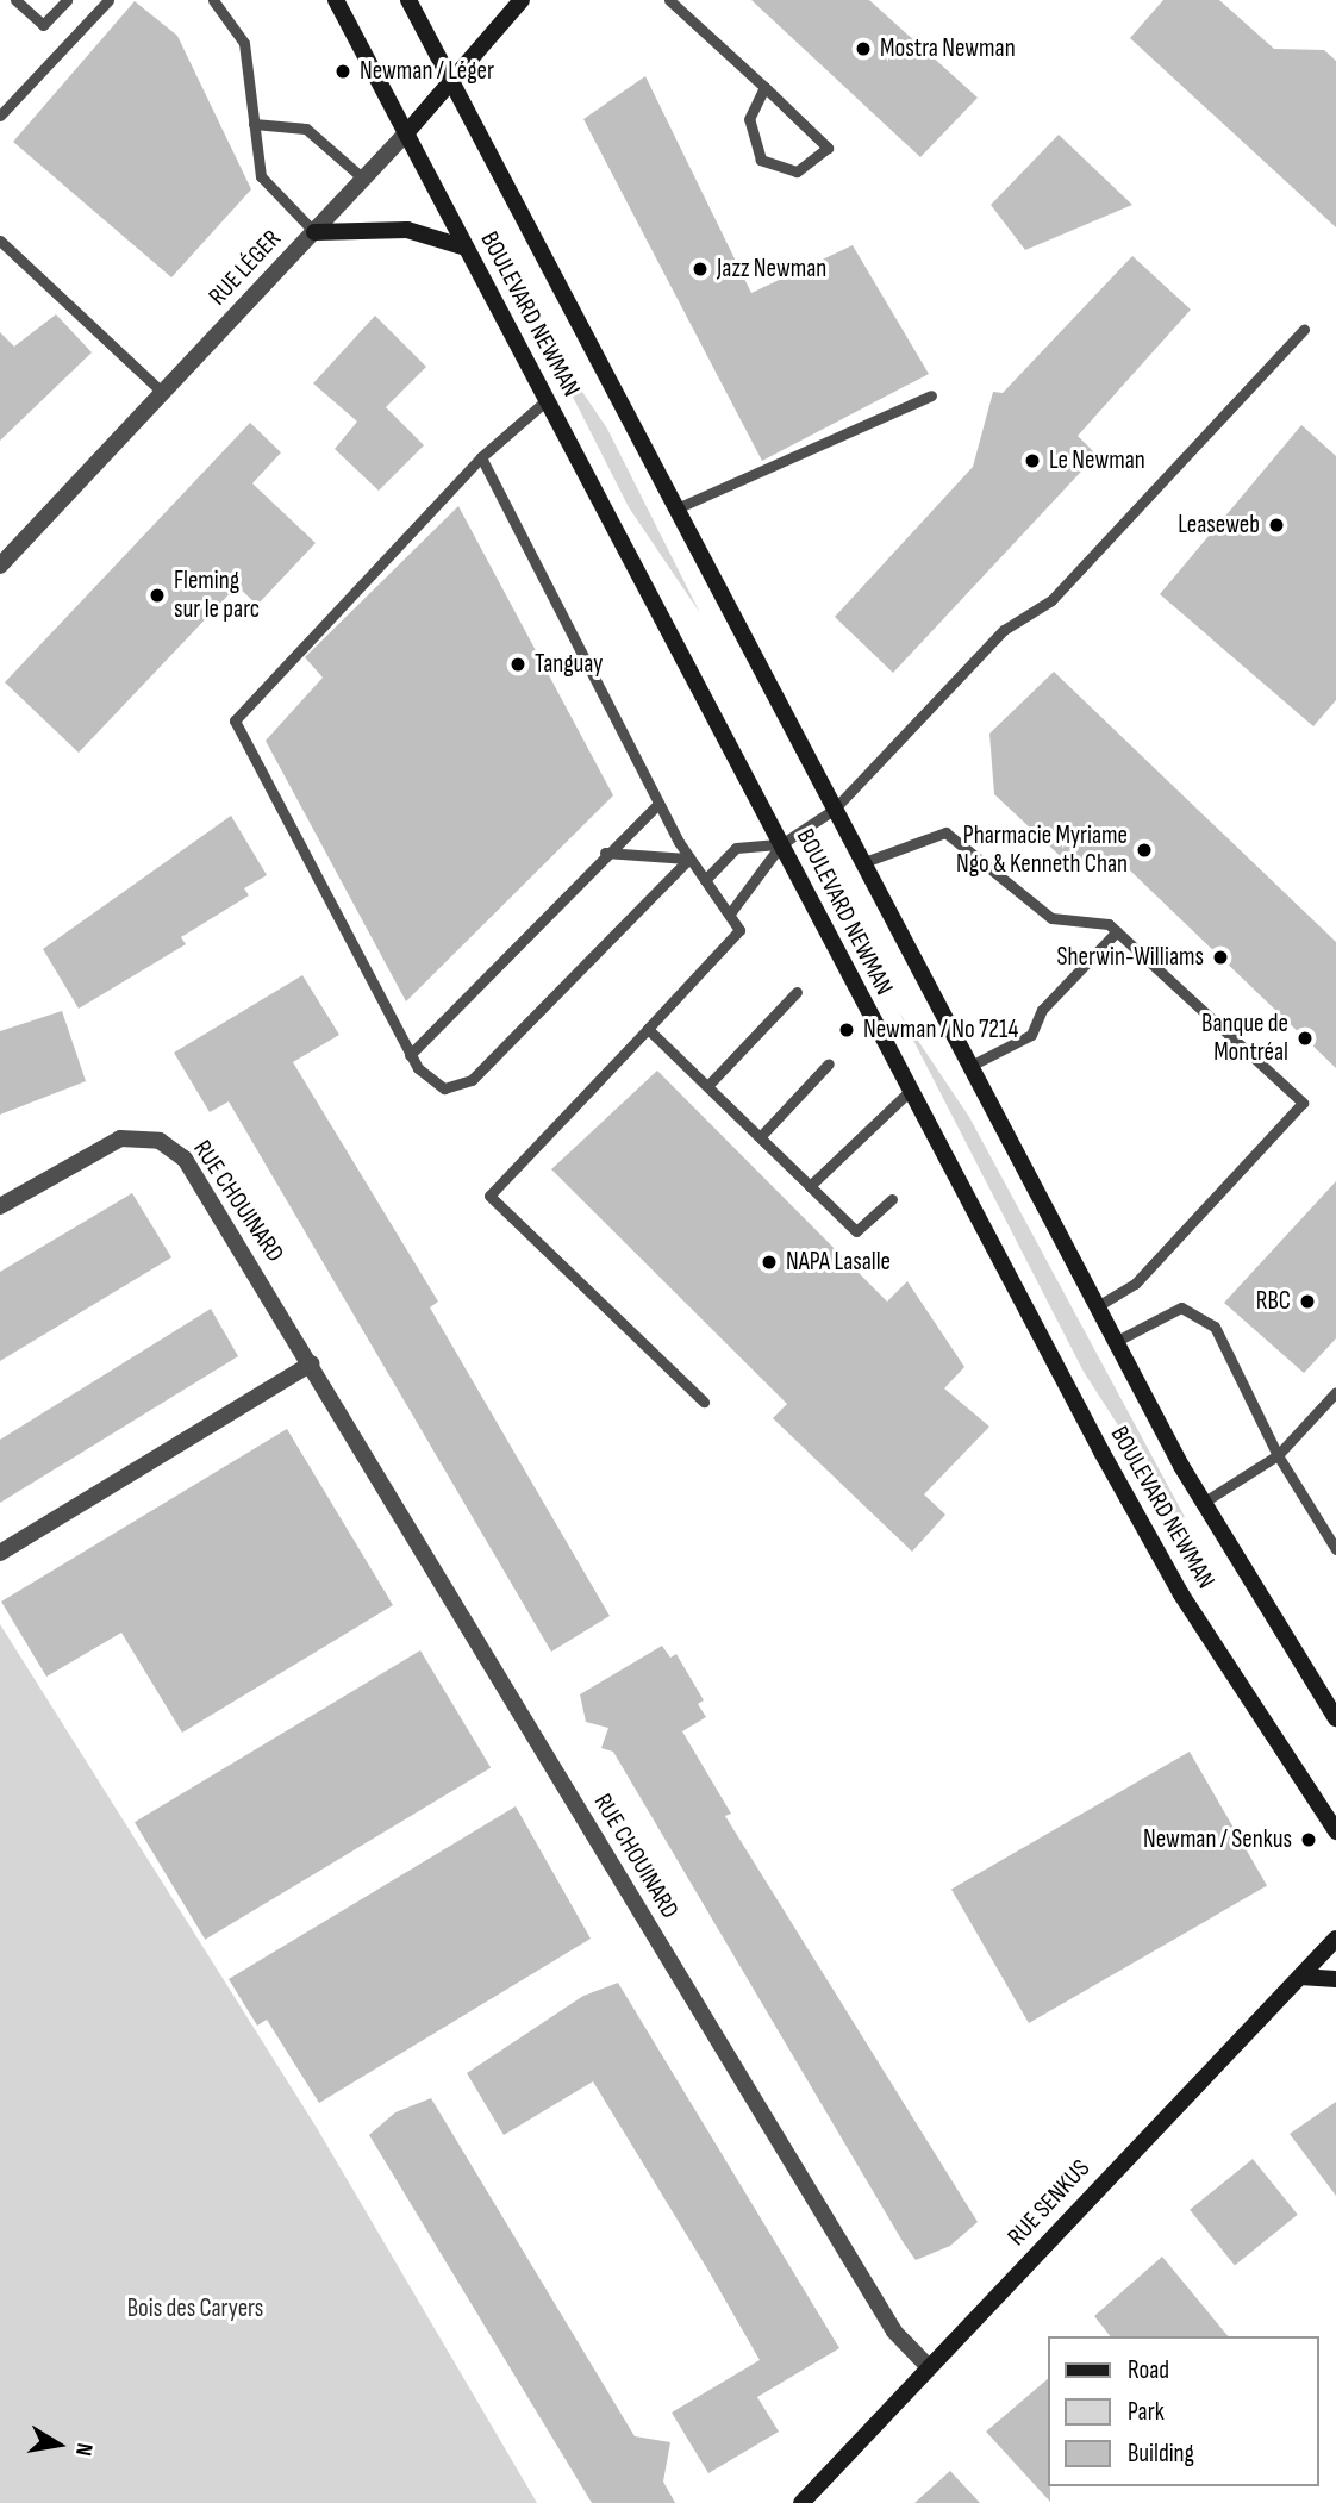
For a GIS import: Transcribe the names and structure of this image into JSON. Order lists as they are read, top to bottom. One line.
{"streets":{"main road":["RUE LÉGER","BOULEVARD NEWMAN","RUE SENKUS"],"street":["RUE CHOUINARD"]},"crossings":[["RUE LÉGER","BOULEVARD NEWMAN"],["RUE CHOUINARD","RUE SENKUS"]],"parks":["Bois des Caryers"],"places":["Mostra Newman","Newman / Léger","Jazz Newman","Le Newman","Leaseweb","Fleming sur le parc","Tanguay","Pharmacie Myriame Ngo & Kenneth Chan","Sherwin-Williams","Newman / No 7214","Banque de Montréal","NAPA Lasalle","RBC","Newman / Senkus"],"legend":["Road","Park","Building"],"north":"right"}
